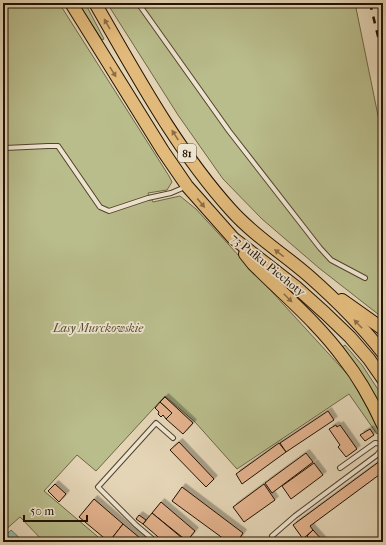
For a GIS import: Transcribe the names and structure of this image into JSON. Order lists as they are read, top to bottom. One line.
{"streets":{"main road":["81","73 Pułku Piechoty"]},"parks":["Lasy Murckowskie"],"scale_bar":"50 m"}
